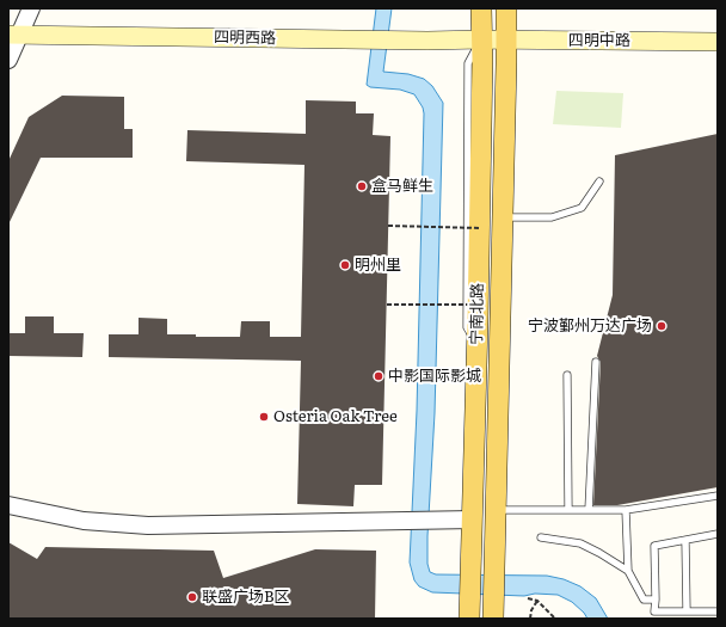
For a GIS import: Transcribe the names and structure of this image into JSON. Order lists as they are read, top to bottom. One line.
{"streets":{"main road":["四明西路","四明中路","宁南北路"]},"crossings":[["四明西路","四明中路"],["四明西路","宁南北路"],["四明中路","宁南北路"]],"places":["盒马鲜生","明州里","宁波鄞州万达广场","中影国际影城","Osteria Oak Tree","联盛广场B区"]}
